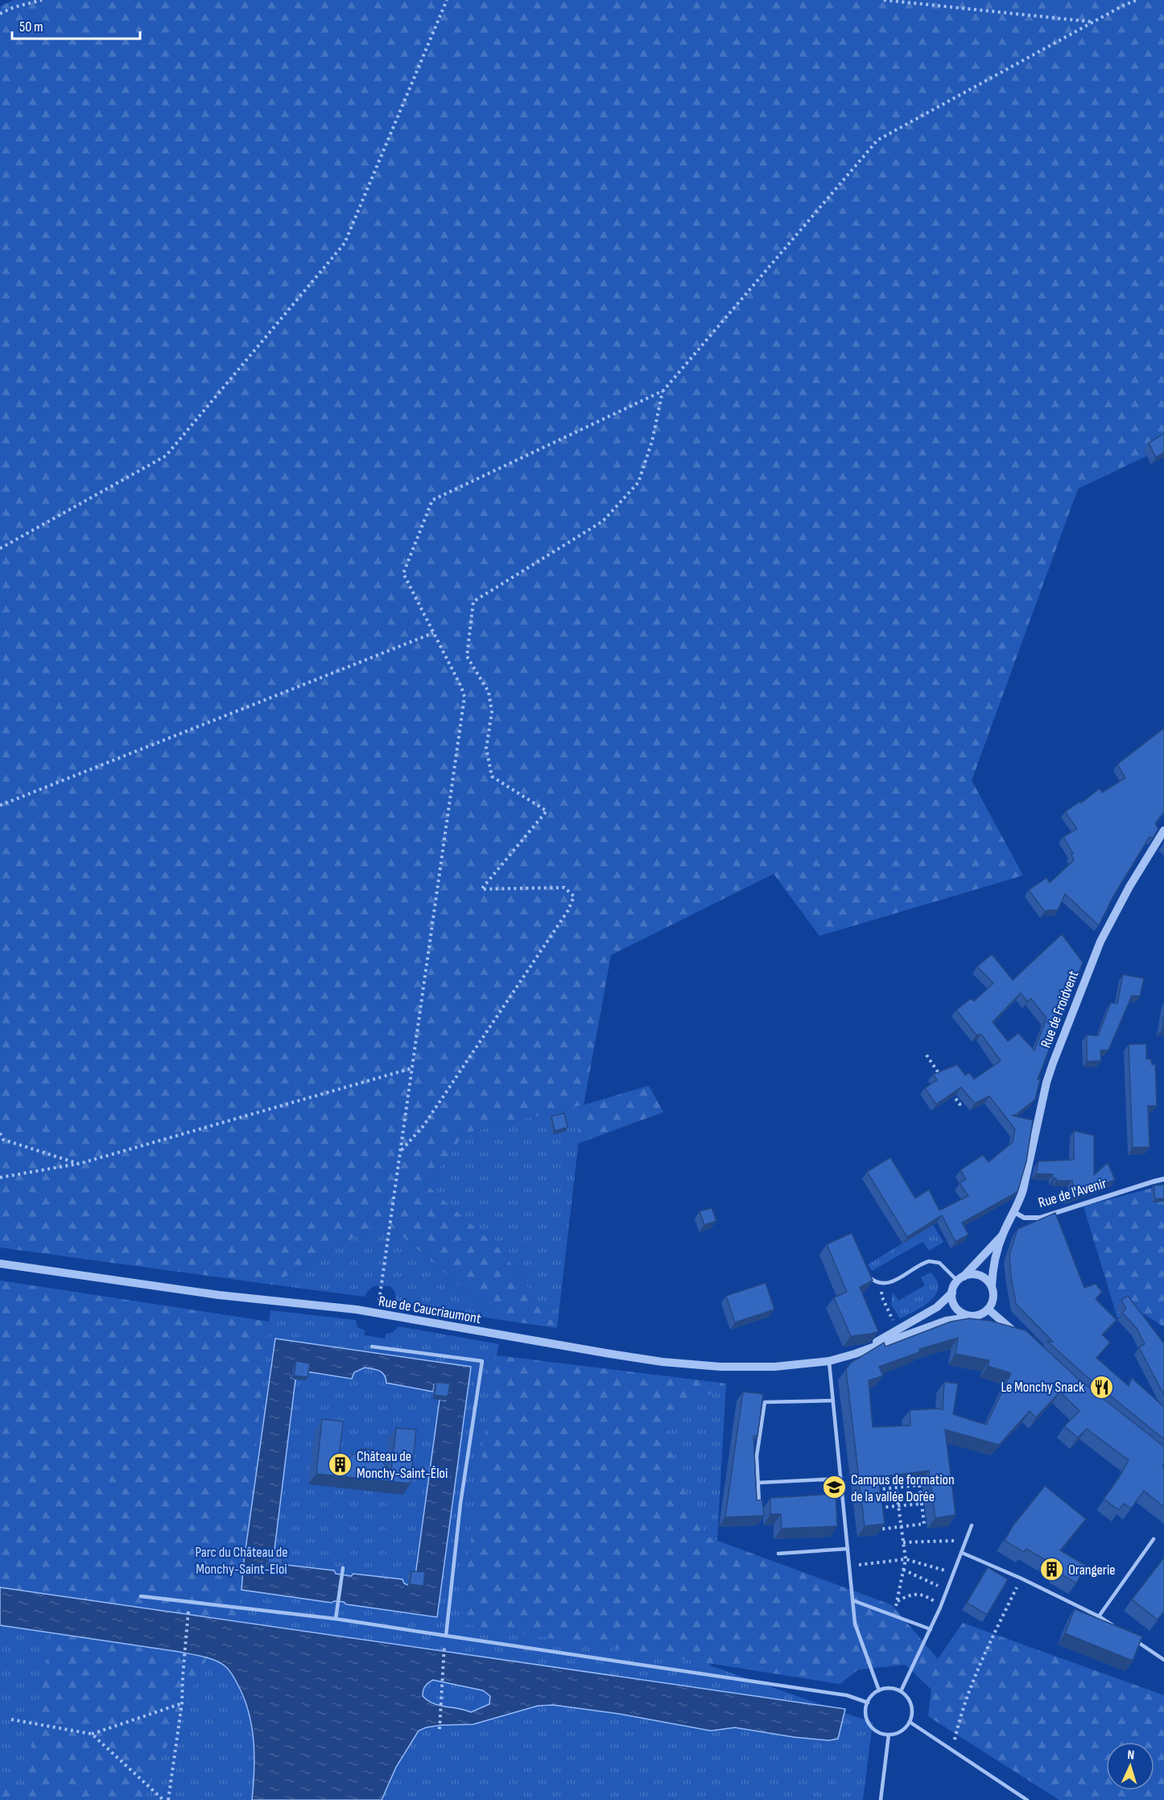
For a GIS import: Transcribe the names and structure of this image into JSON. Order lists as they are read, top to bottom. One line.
{"streets":{"street":["Rue de Froidvent","Rue de l'Avenir","Rue de Caucriaumont"]},"crossings":[["Rue de Froidvent","Rue de l'Avenir"]],"parks":["Parc du Château de Monchy-Saint-Eloi"],"places":{"restaurant":["Le Monchy Snack"],"building":["Château de Monchy-Saint-Éloi","Orangerie"],"school or university":["Campus de formation de la vallée Dorée"]},"scale_bar":"50 m","north":"top"}
